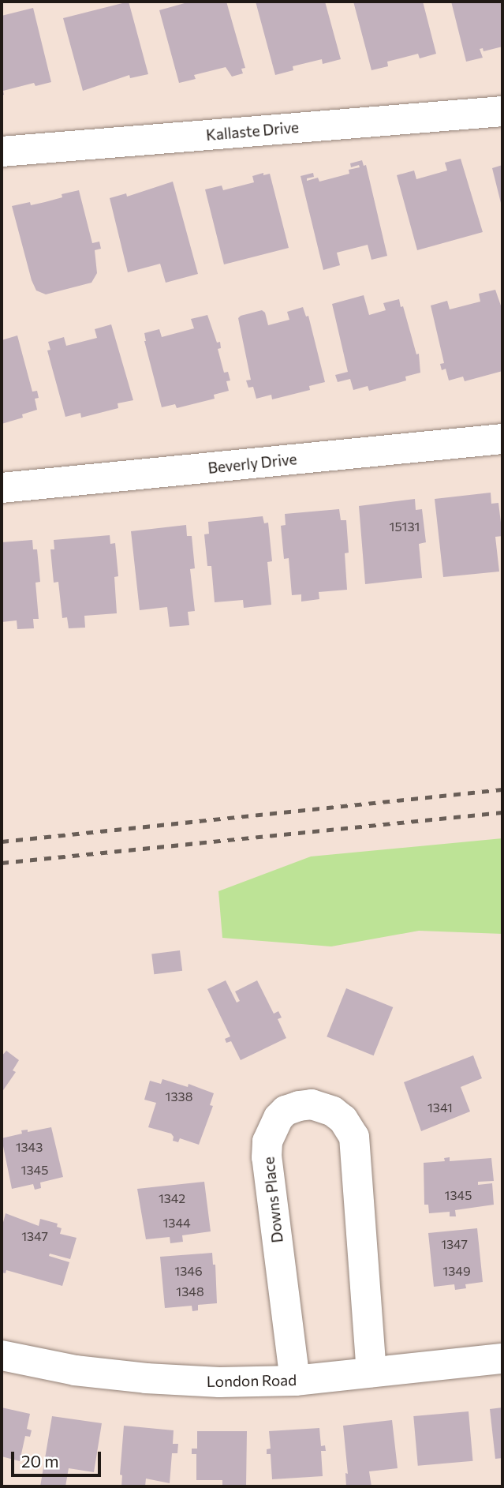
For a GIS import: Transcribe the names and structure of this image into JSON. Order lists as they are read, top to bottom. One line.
{"streets":{"street":["Kallaste Drive","Beverly Drive","Downs Place","London Road"]},"crossings":[["Downs Place","London Road"]],"house_numbers":["15131","1338","1341","1343","1345","1345","1342","1344","1347","1347","1346","1349","1348"],"scale_bar":"20 m"}
